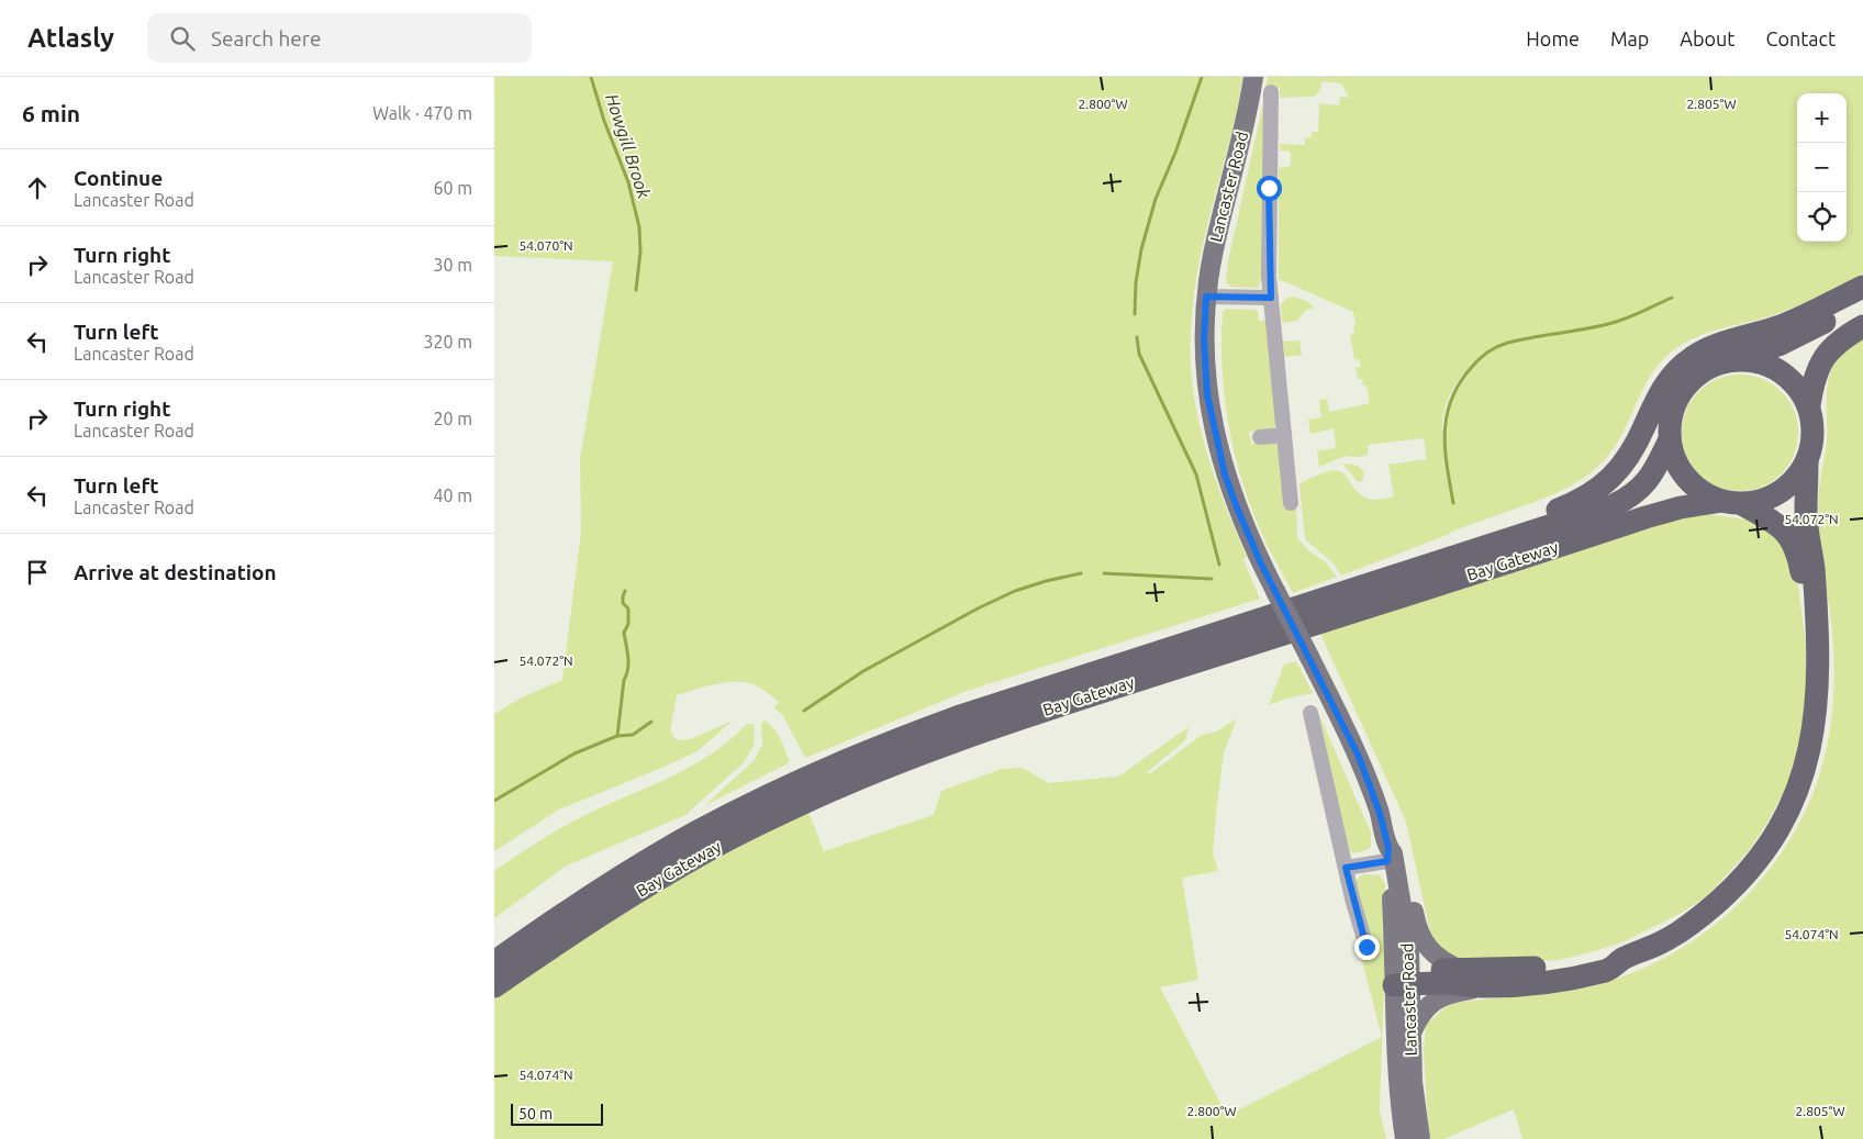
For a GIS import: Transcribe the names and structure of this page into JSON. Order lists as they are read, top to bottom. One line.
{"streets":{"highway":["Bay Gateway"],"main road":["Lancaster Road"]},"water":["Howgill Brook"],"scale_bar":"50 m","page":{"header":"Atlasly","search":"Search here","nav":["Home","Map","About","Contact"],"heading":["6 min","Walk · 470 m"],"map_buttons":["+","−"],"list":[["Continue","Lancaster Road","60 m"],["Turn right","Lancaster Road","30 m"],["Turn left","Lancaster Road","320 m"],["Turn right","Lancaster Road","20 m"],["Turn left","Lancaster Road","40 m"],"Arrive at destination"],"scale":"50 m"},"coordinates":["2.800°W","2.805°W","54.070°N","54.072°N","54.074°N"]}
